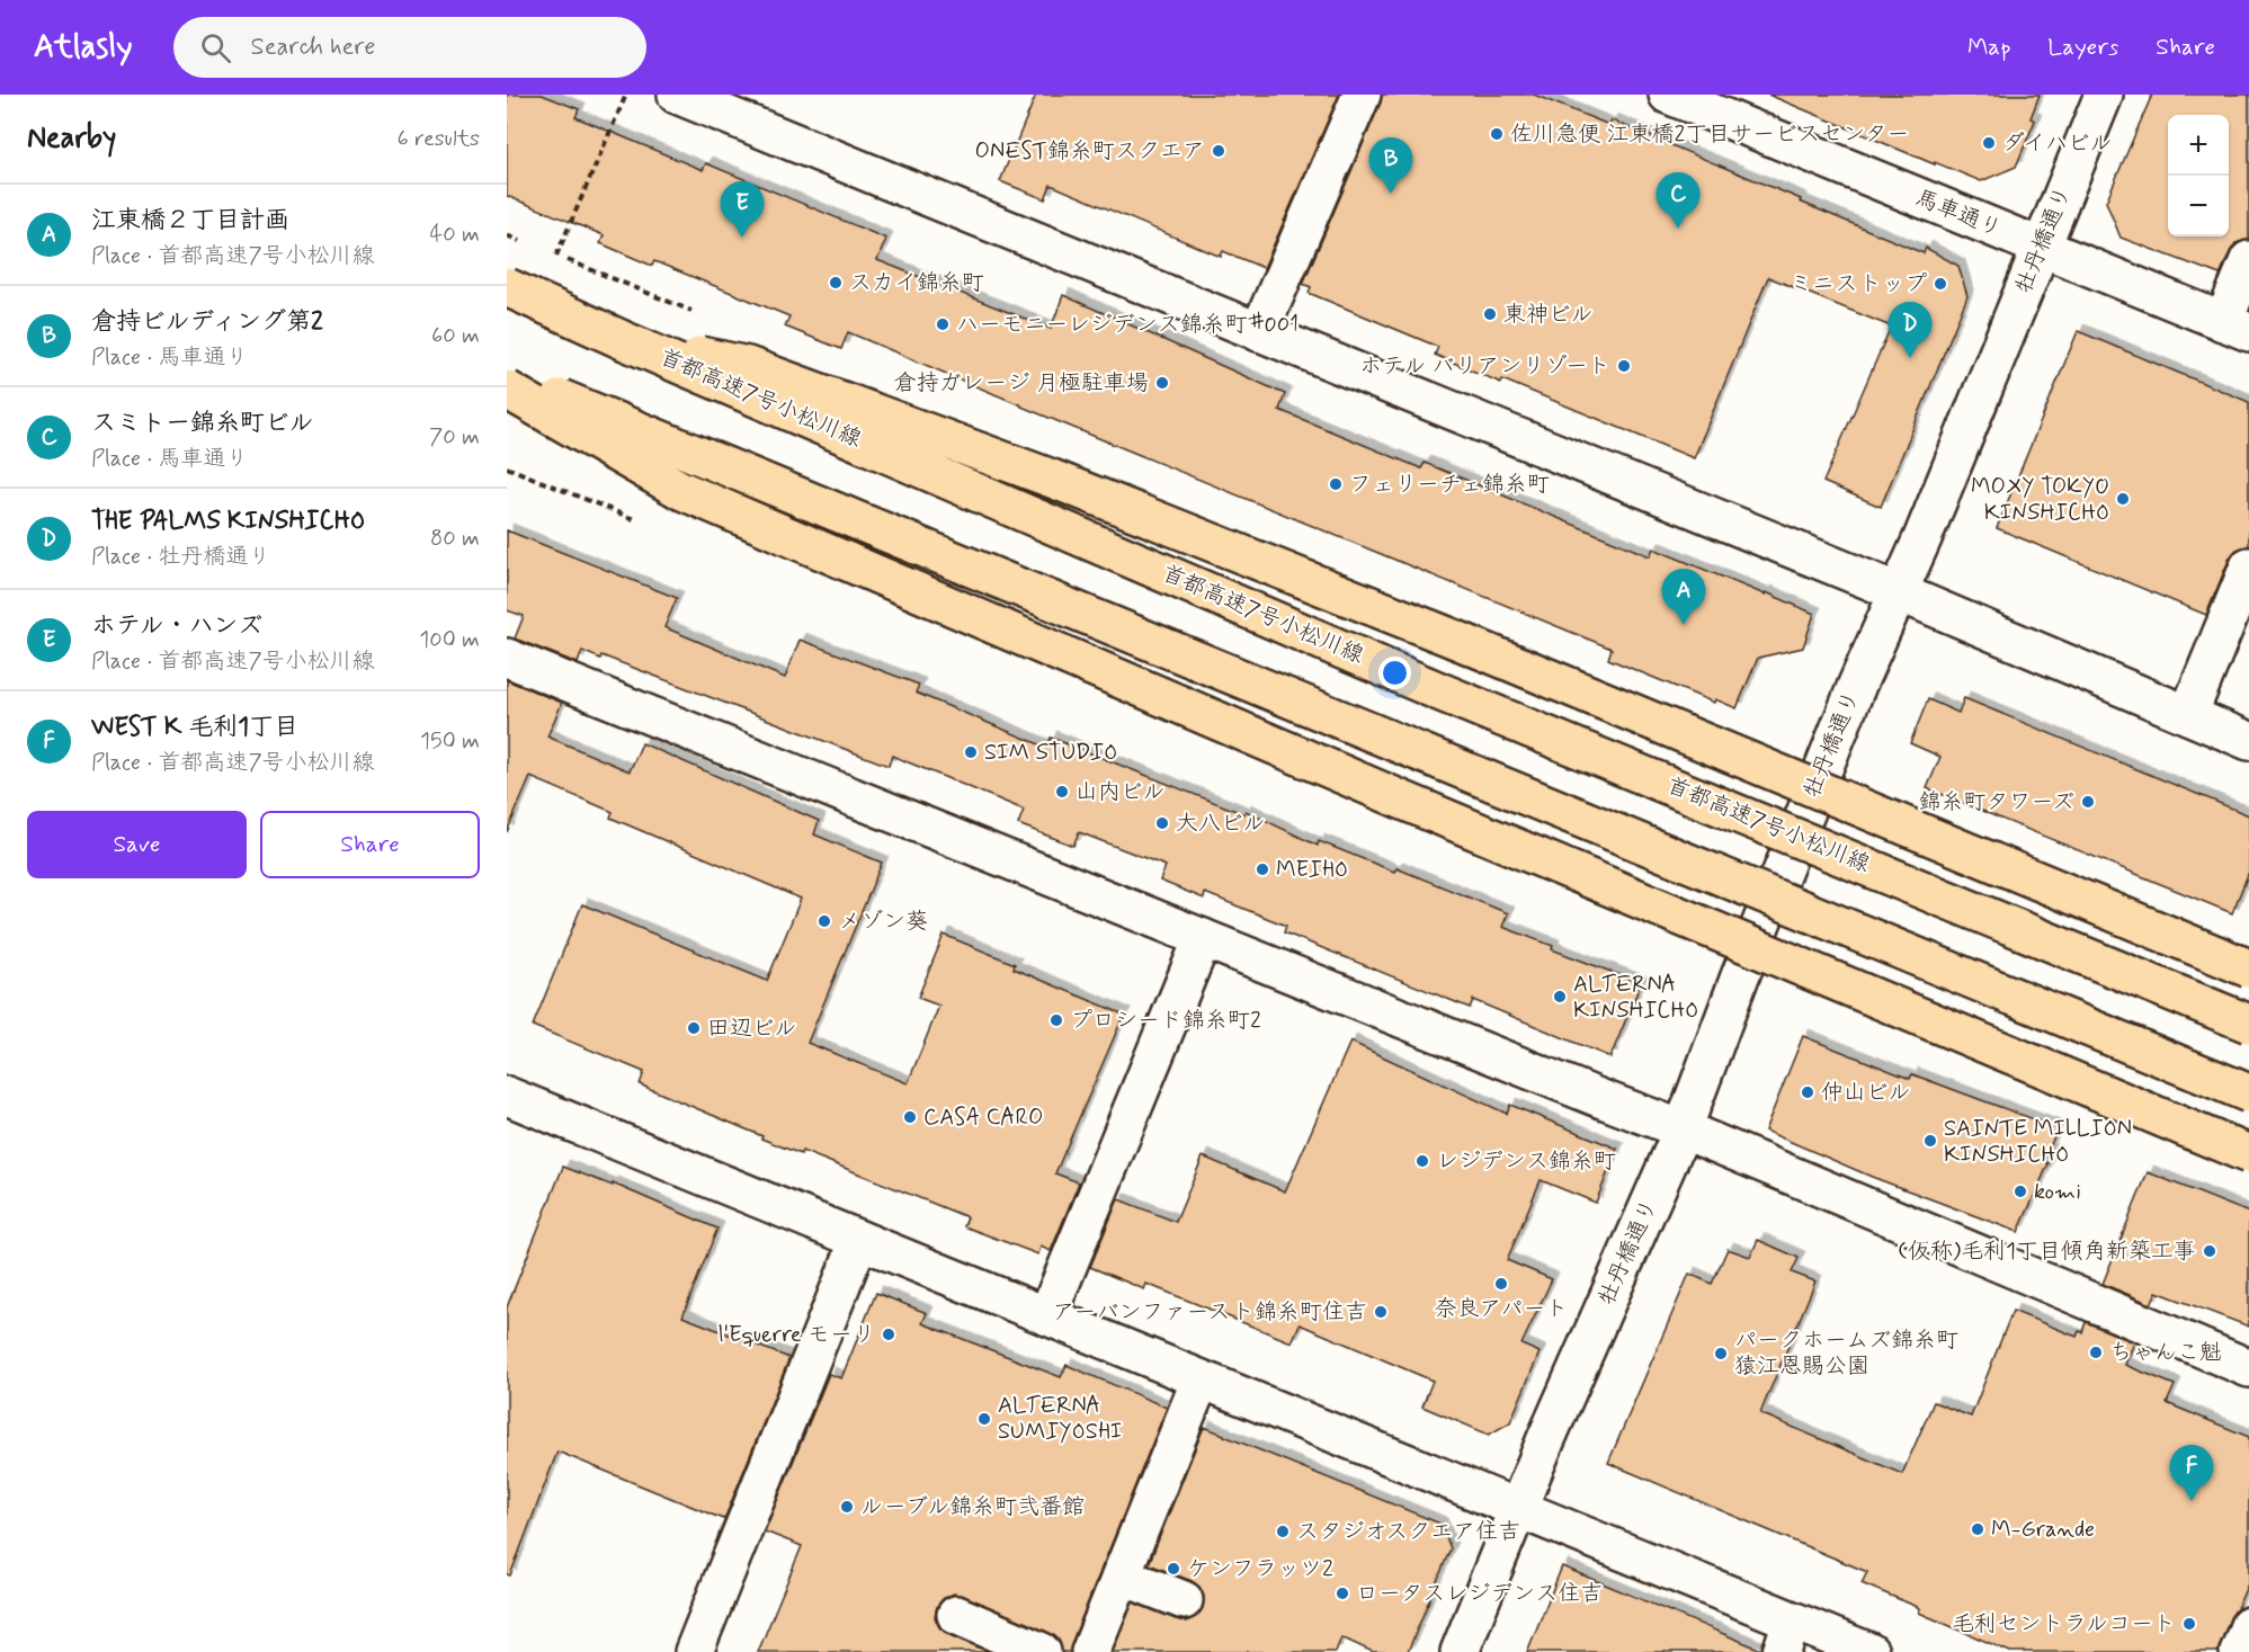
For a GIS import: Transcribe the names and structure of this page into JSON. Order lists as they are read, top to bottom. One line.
{"streets":{"highway":["首都高速7号小松川線"],"street":["馬車通り","牡丹橋通り"]},"crossings":[["馬車通り","牡丹橋通り"]],"places":["佐川急便 江東橋2丁目サービスセンター","ダイハビル","ONEST錦⽷町スクエア","スカイ錦糸町","ミニストップ","東神ビル","ハーモニーレジデンス錦糸町#001","ホテル バリアンリゾート","倉持ガレージ 月極駐車場","フェリーチェ錦糸町","MOXY TOKYO KINSHICHO","SIM STUDIO","山内ビル","錦糸町タワーズ","大八ビル","MEIHO","メゾン葵","ALTERNA KINSHICHO","プロシード錦糸町2","田辺ビル","仲山ビル","CASA CARO","SAINTE MILLION KINSHICHO","レジデンス錦糸町","komi","(仮称)毛利1丁目傾角新築工事","奈良アパート","アーバンファースト錦糸町住吉","l'Equerre モーリ","ちゃんこ魁","パークホームズ錦糸町 猿江恩賜公園","ALTERNA SUMIYOSHI","ルーブル錦糸町弐番館","M-Grande","スタジオスクエア住吉","ケンフラッツ2","ロータスレジデンス住吉","毛利セントラルコート"],"page":{"header":"Atlasly","search":"Search here","nav":["Map","Layers","Share"],"heading":["Nearby","6 results"],"map_buttons":["+","−"],"pins":["B","C","E","D","A","F"],"list":[{"mark":"A","name":"江東橋２丁目計画","note":"Place · 首都高速7号小松川線","value":"40 m"},{"mark":"B","name":"倉持ビルディング第2","note":"Place · 馬車通り","value":"60 m"},{"mark":"C","name":"スミトー錦糸町ビル","note":"Place · 馬車通り","value":"70 m"},{"mark":"D","name":"THE PALMS KINSHICHO","note":"Place · 牡丹橋通り","value":"80 m"},{"mark":"E","name":"ホテル・ハンズ","note":"Place · 首都高速7号小松川線","value":"100 m"},{"mark":"F","name":"WEST K 毛利1丁目","note":"Place · 首都高速7号小松川線","value":"150 m"}],"buttons":["Save","Share"]}}
